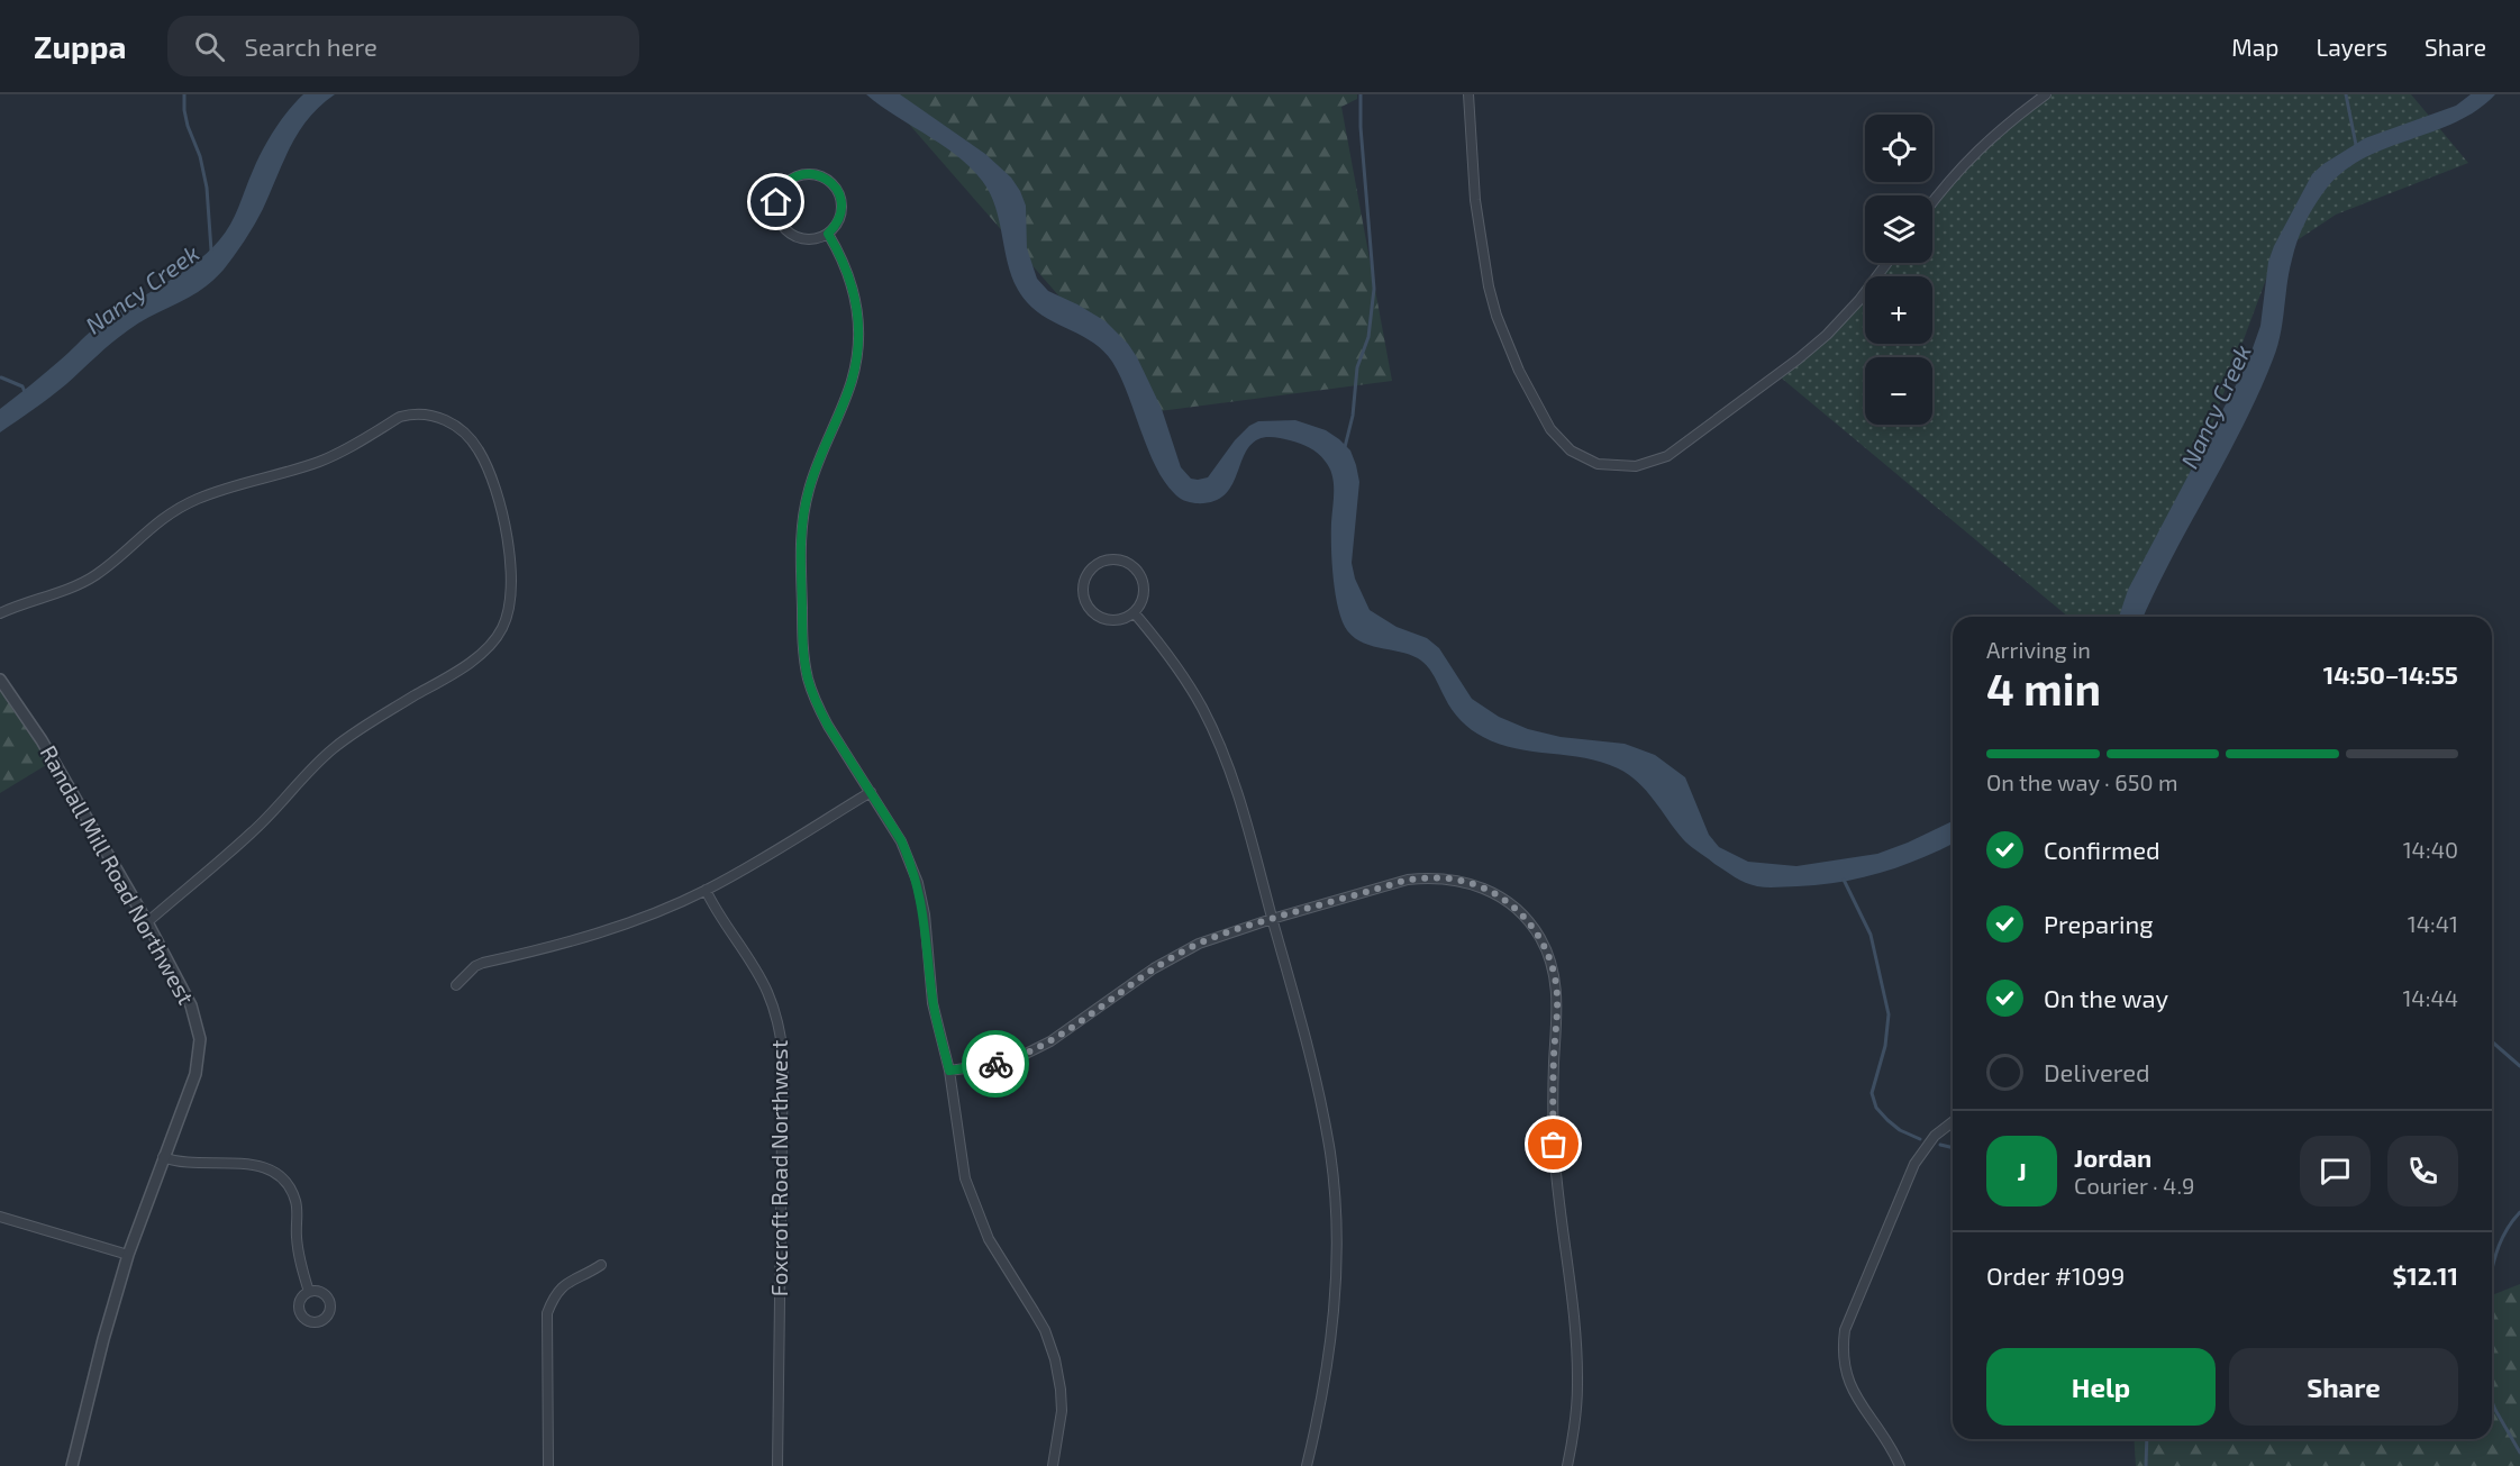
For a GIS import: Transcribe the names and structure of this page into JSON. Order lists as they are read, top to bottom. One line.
{"streets":{"street":["Randall Mill Road Northwest","Foxcroft Road Northwest"]},"water":["Nancy Creek"],"page":{"header":"Zuppa","search":"Search here","nav":["Map","Layers","Share"],"map_buttons":["+","−"],"heading":["4 min","Arriving in","14:50–14:55"],"panel":["Jordan","Courier · 4.9","Order #1099","$12.11"],"bar":"On the way · 650 m","list":[["Confirmed","14:40"],["Preparing","14:41"],["On the way","14:44"],"Delivered"],"round":"J","buttons":["Help","Share"]}}
